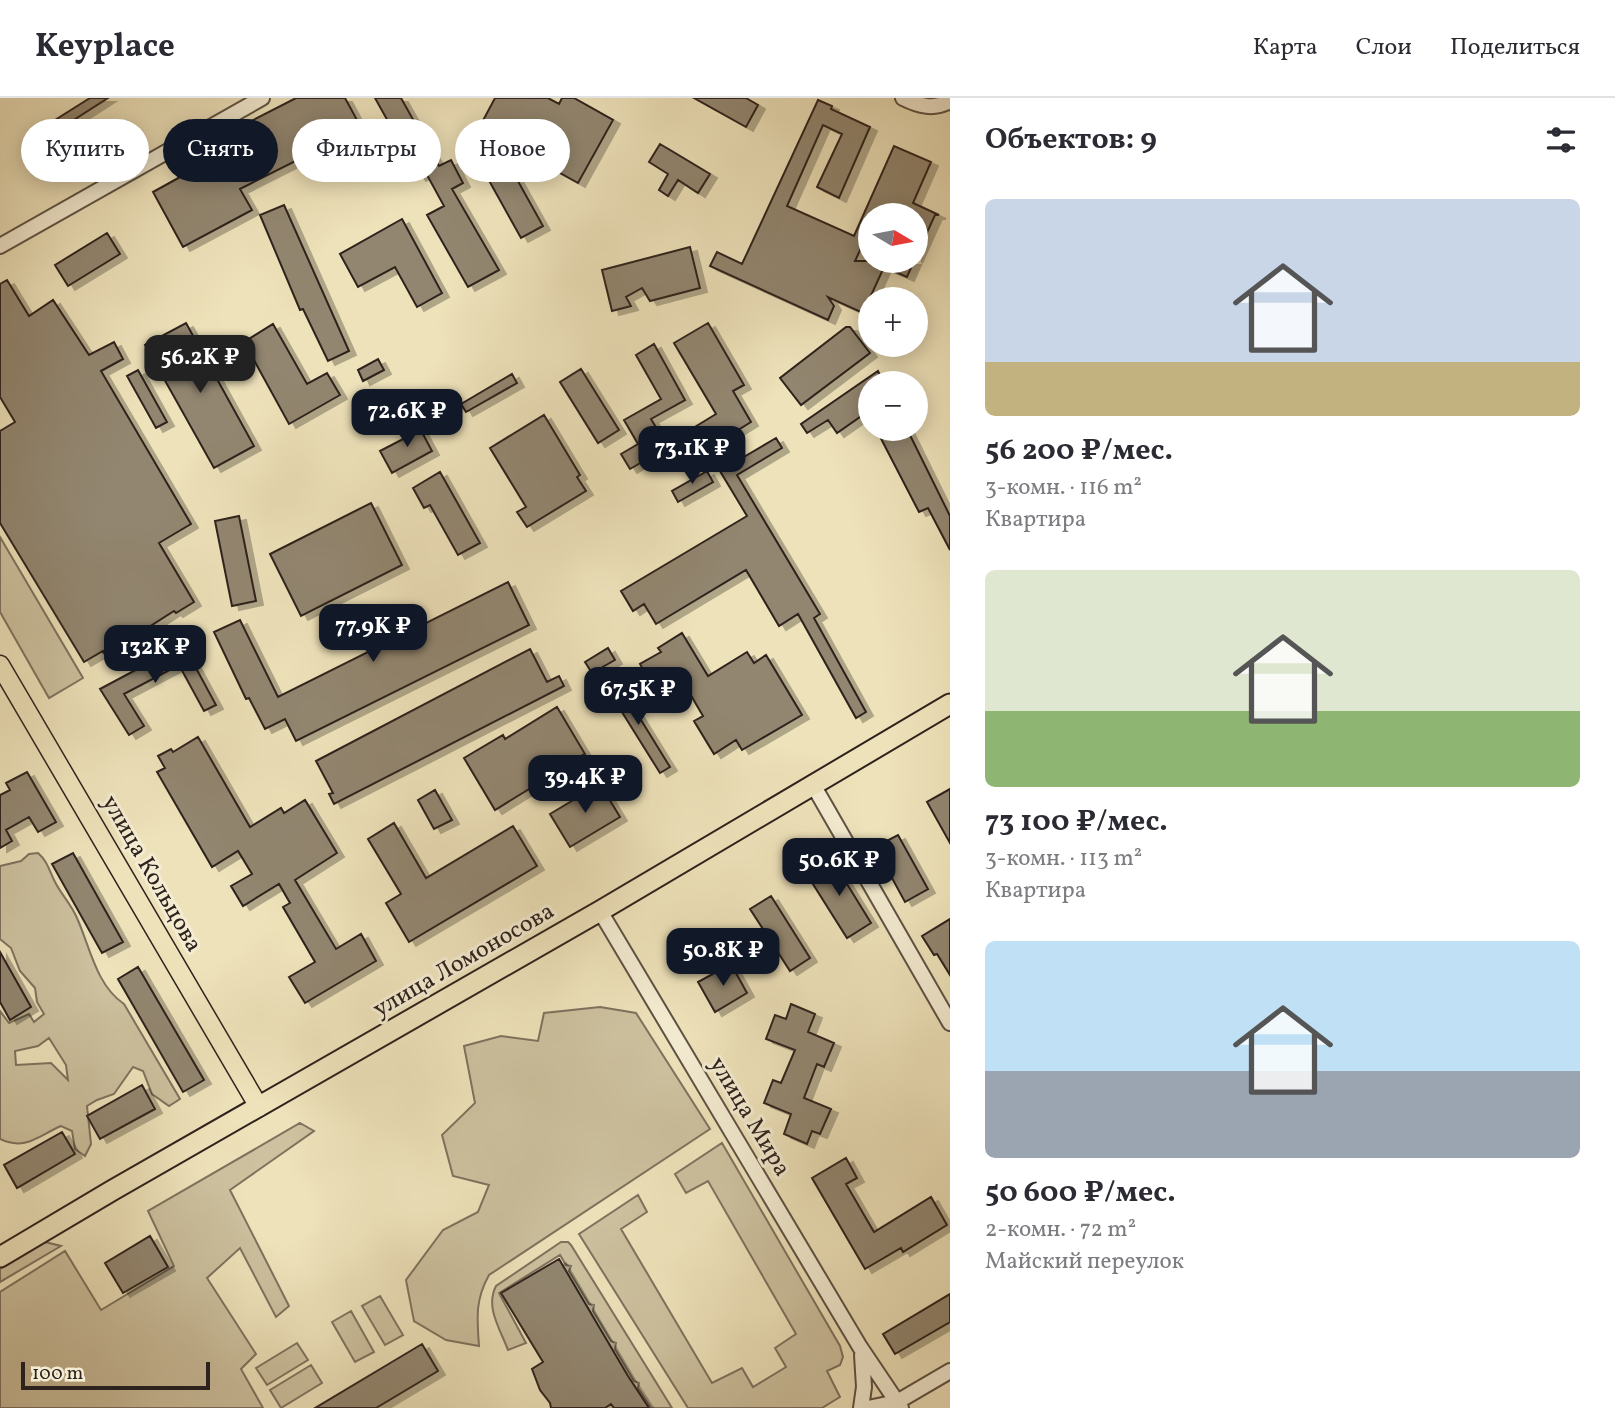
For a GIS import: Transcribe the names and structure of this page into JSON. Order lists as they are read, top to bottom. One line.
{"streets":{"highway":["улица Ломоносова"],"main road":["улица Кольцова"],"street":["улица Мира"]},"crossings":[["улица Кольцова","улица Ломоносова"],["улица Ломоносова","улица Мира"]],"scale_bar":"100 m","north":"right","page":{"header":"Keyplace","nav":["Карта","Слои","Поделиться"],"heading":"Объектов: 9","chip":["Купить","Снять","Фильтры","Новое"],"list":[{"name":"56 200 ₽/мес.","note":"3-комн. · 116 m² · Квартира"},{"name":"73 100 ₽/мес.","note":"3-комн. · 113 m² · Квартира"},{"name":"50 600 ₽/мес.","note":"2-комн. · 72 m² · Майский переулок"}],"map_buttons":["+","−"],"price":["56.2K ₽","72.6K ₽","73.1K ₽","77.9K ₽","132K ₽","67.5K ₽","39.4K ₽","50.6K ₽","50.8K ₽"],"scale":"100 m"}}
